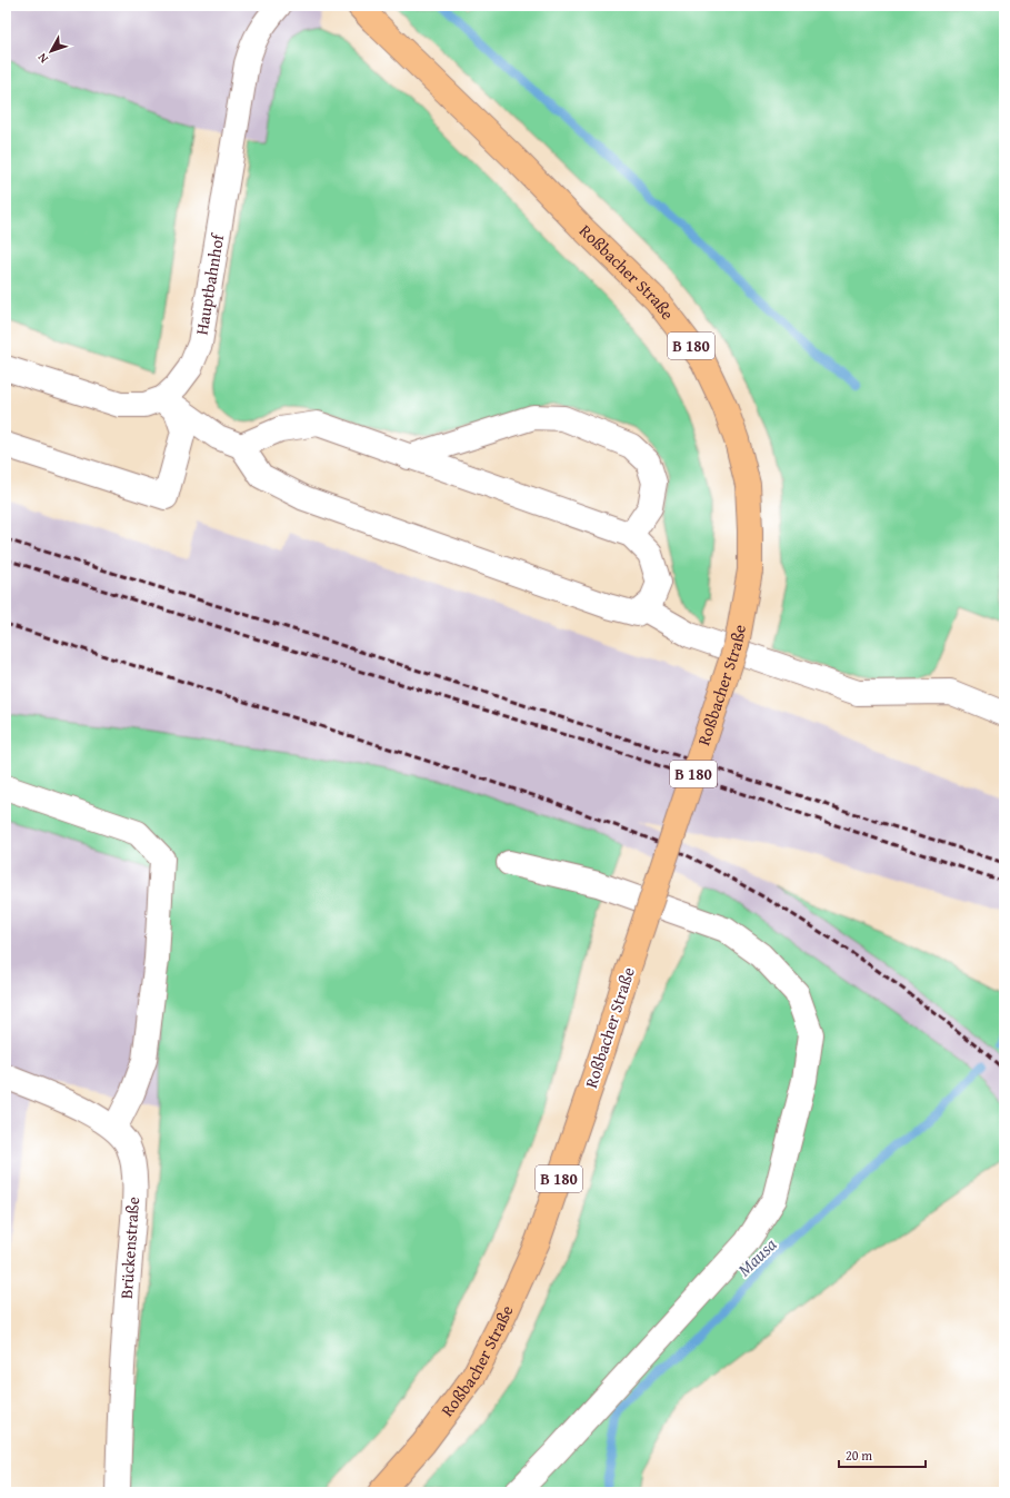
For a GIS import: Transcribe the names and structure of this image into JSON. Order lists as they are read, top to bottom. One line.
{"streets":{"main road":["Roßbacher Straße","B 180"],"street":["Hauptbahnhof","Brückenstraße"]},"water":["Mausa"],"scale_bar":"20 m","north":"bottom left"}
